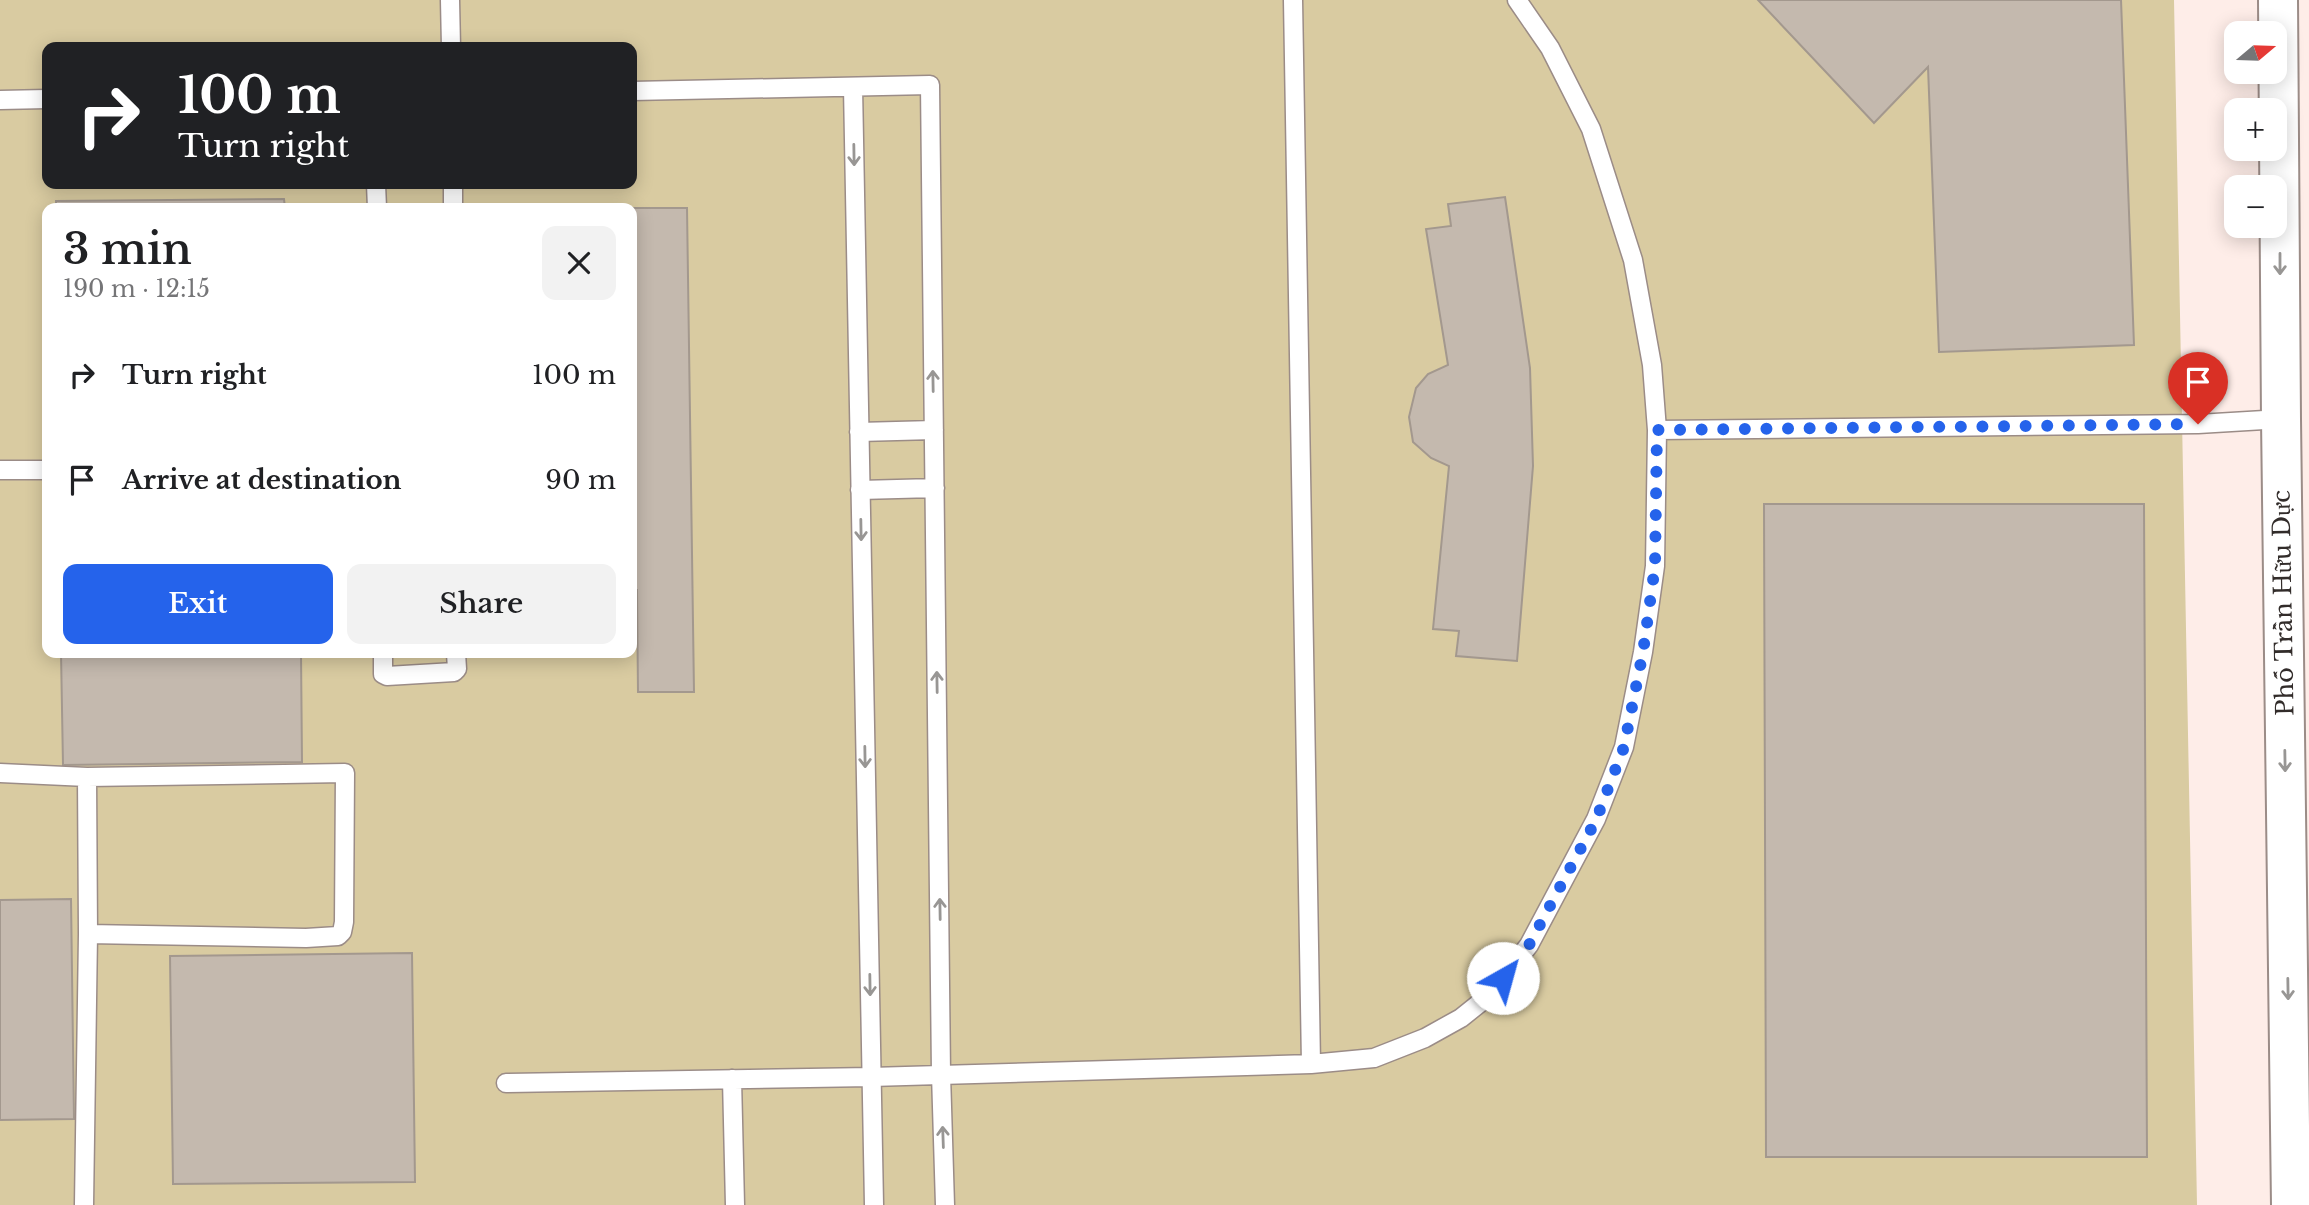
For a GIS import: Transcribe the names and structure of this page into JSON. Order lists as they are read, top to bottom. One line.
{"streets":{"main road":["Phố Trần Hữu Dực"]},"one_way":["Phố Trần Hữu Dực"],"north":"right","page":{"map_buttons":["+","−"],"turn":["100 m","Turn right"],"heading":["3 min","190 m · 12:15"],"list":[{"name":"Turn right","value":"100 m"},{"name":"Arrive at destination","value":"90 m"}],"buttons":["Exit","Share"]}}
